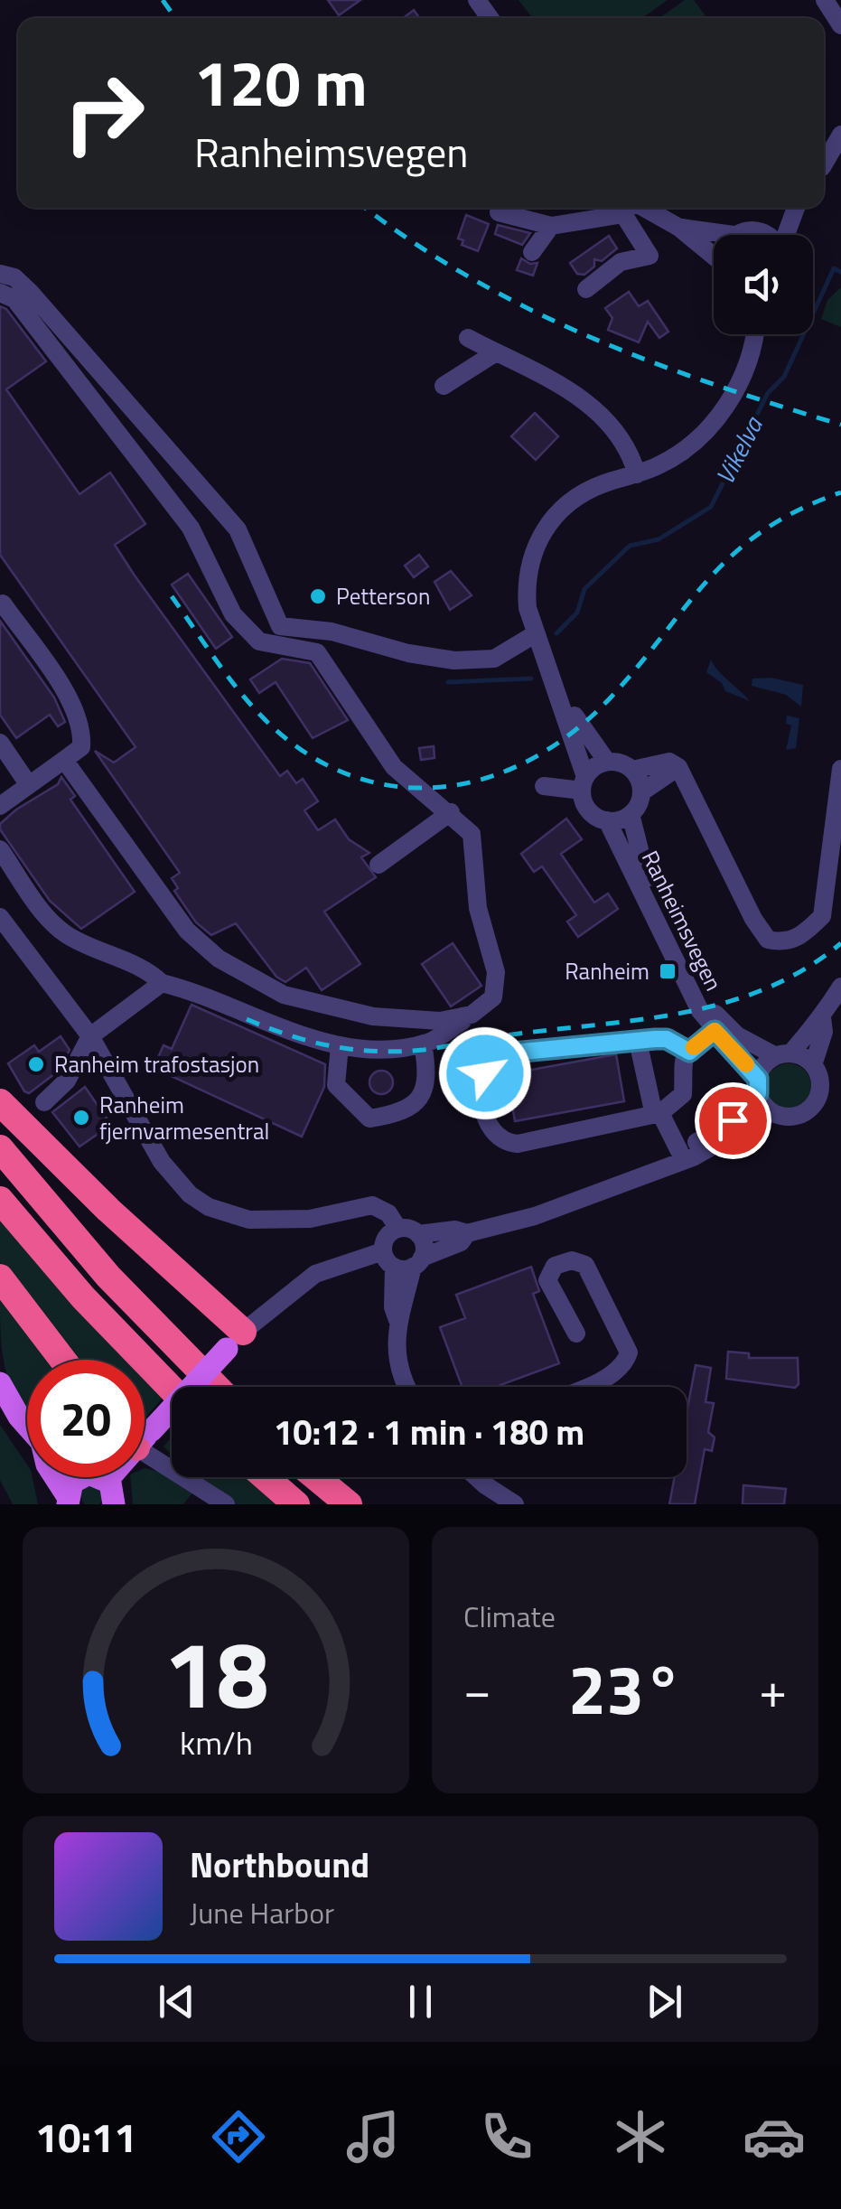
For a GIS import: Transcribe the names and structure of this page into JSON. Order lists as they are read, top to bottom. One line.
{"streets":{"street":["Ranheimsvegen"]},"water":["Vikelva"],"places":{"other":["Petterson","Ranheim trafostasjon","Ranheim fjernvarmesentral"],"transit":["Ranheim"]},"page":{"turn":["120 m","Ranheimsvegen"],"limit":"20","trip":"10:12 · 1 min · 180 m","tile":"Climate","heat":["−","23°","+"],"song":["Northbound","June Harbor"],"tabs":"10:11","gauge":["18","km/h"]}}
